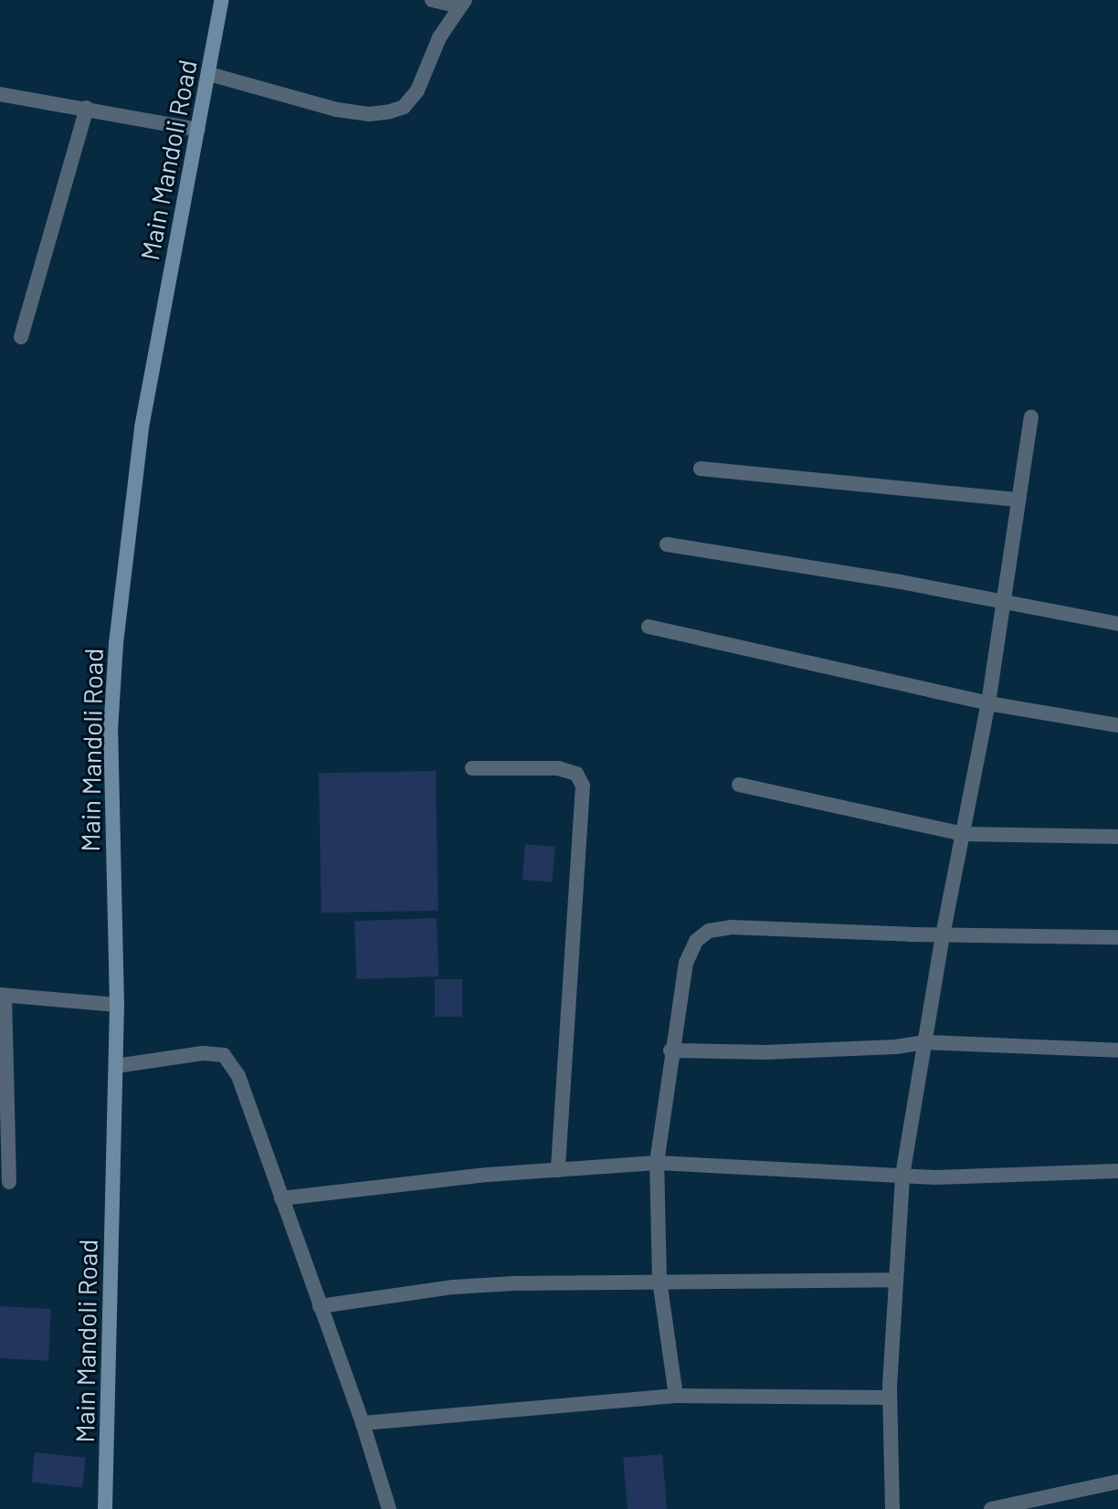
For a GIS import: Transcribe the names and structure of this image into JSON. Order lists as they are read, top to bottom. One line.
{"streets":{"street":["Main Mandoli Road"]}}
